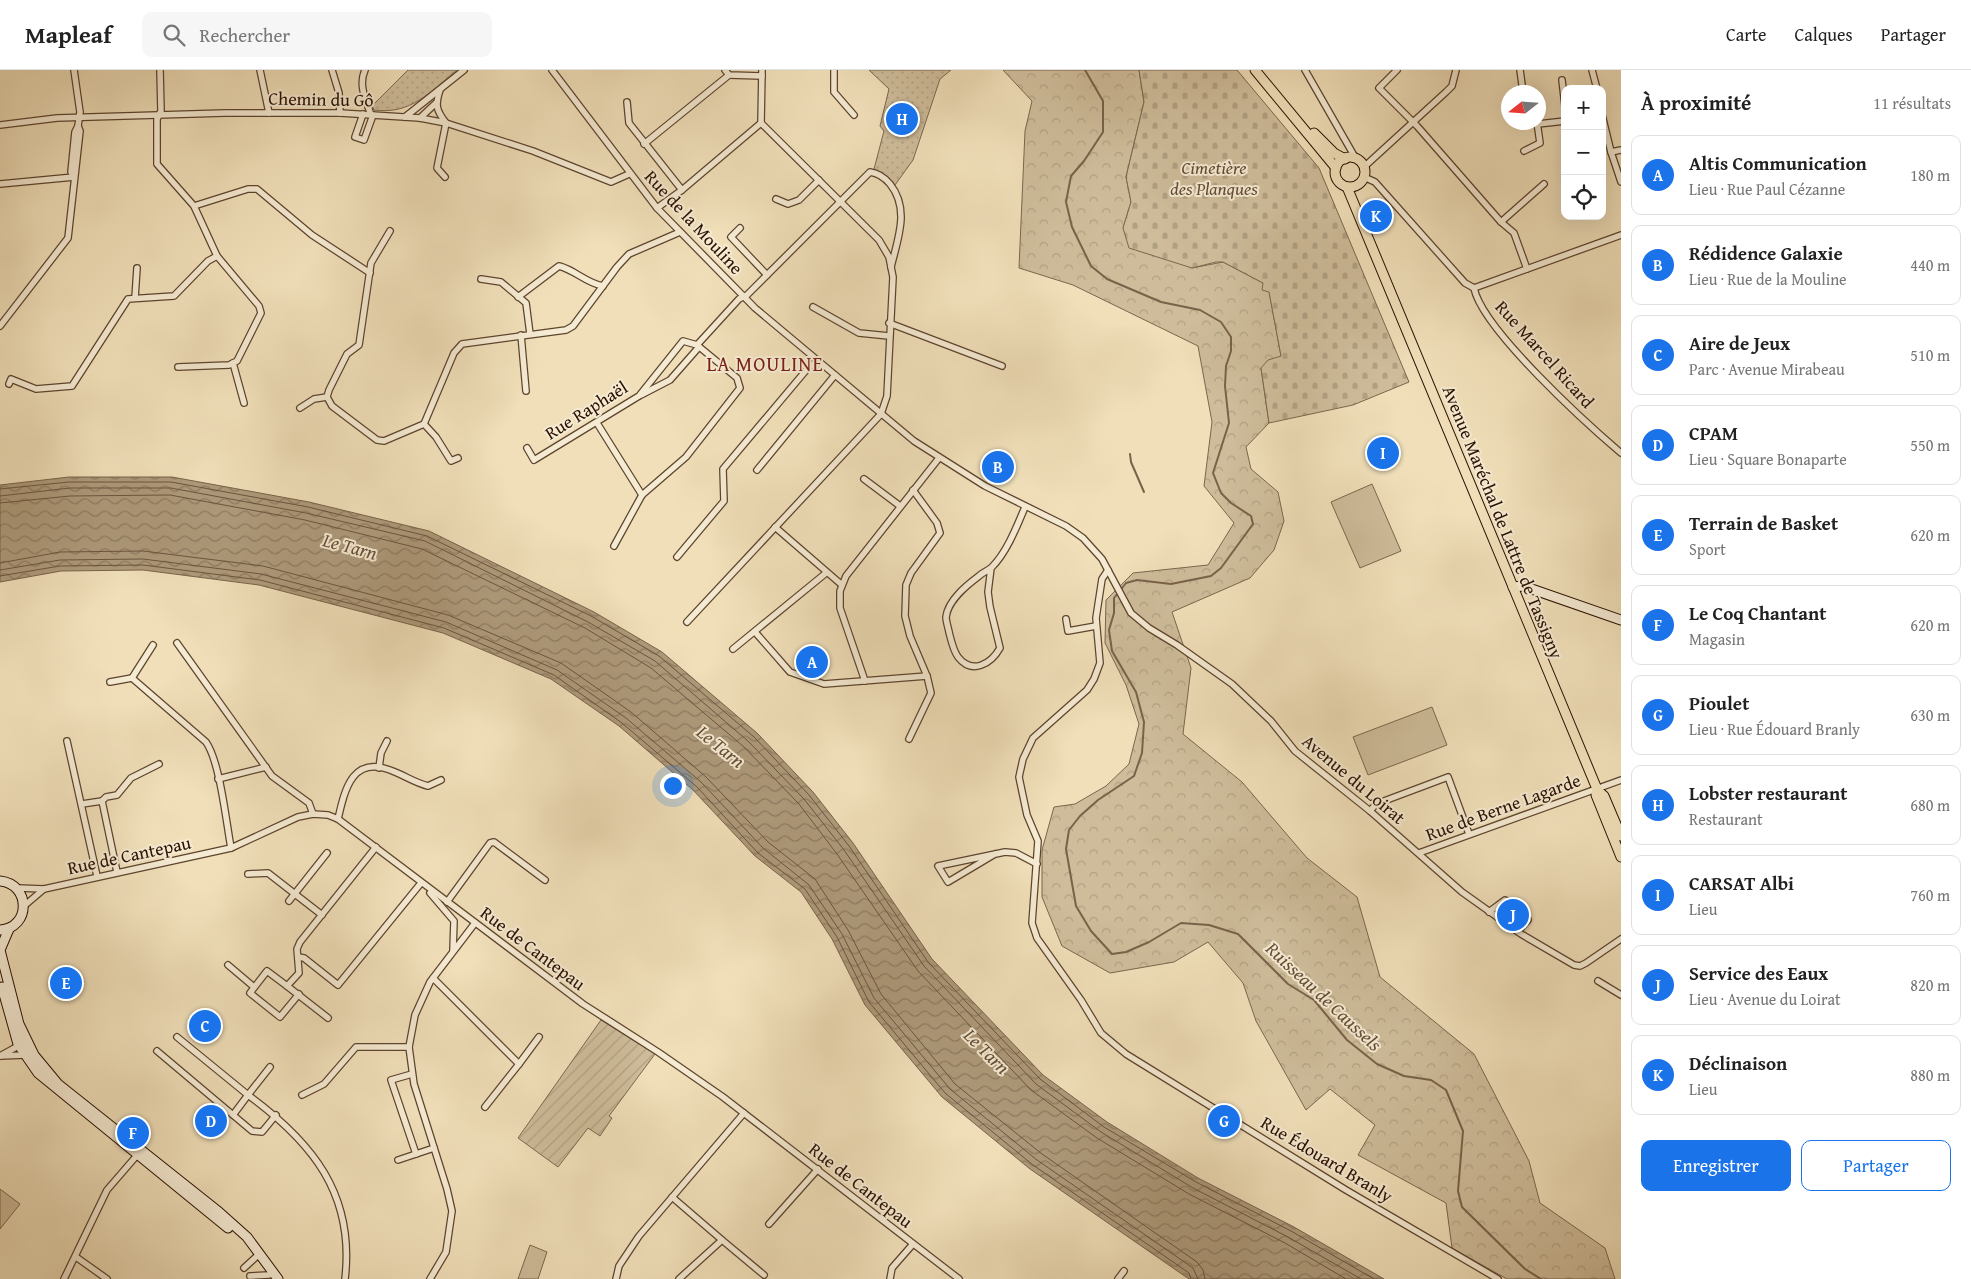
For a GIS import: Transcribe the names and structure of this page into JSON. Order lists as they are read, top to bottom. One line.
{"streets":{"main road":["Avenue Maréchal de Lattre de Tassigny"],"street":["Chemin du Gô","Rue de la Mouline","Rue Marcel Ricard","Rue Raphaël","Avenue du Loirat","Rue de Berne Lagarde","Rue de Cantepau","Rue Édouard Branly"]},"crossings":[["Chemin du Gô","Rue de la Mouline"],["Rue de la Mouline","Avenue du Loirat"],["Rue de la Mouline","Rue Édouard Branly"],["Rue Marcel Ricard","Avenue Maréchal de Lattre de Tassigny"],["Avenue Maréchal de Lattre de Tassigny","Rue de Berne Lagarde"],["Avenue du Loirat","Rue de Berne Lagarde"]],"districts":["LA MOULINE"],"water":["Le Tarn","Ruisseau de Caussels"],"parks":["Cimetière des Planques"],"north":"left","page":{"header":"Mapleaf","search":"Rechercher","nav":["Carte","Calques","Partager"],"heading":["À proximité","11 résultats"],"map_buttons":["+","−"],"pins":["H","K","I","B","A","J","E","C","D","G","F"],"list":[{"mark":"A","name":"Altis Communication","note":"Lieu · Rue Paul Cézanne","value":"180 m"},{"mark":"B","name":"Rédidence Galaxie","note":"Lieu · Rue de la Mouline","value":"440 m"},{"mark":"C","name":"Aire de Jeux","note":"Parc · Avenue Mirabeau","value":"510 m"},{"mark":"D","name":"CPAM","note":"Lieu · Square Bonaparte","value":"550 m"},{"mark":"E","name":"Terrain de Basket","note":"Sport","value":"620 m"},{"mark":"F","name":"Le Coq Chantant","note":"Magasin","value":"620 m"},{"mark":"G","name":"Pioulet","note":"Lieu · Rue Édouard Branly","value":"630 m"},{"mark":"H","name":"Lobster restaurant","note":"Restaurant","value":"680 m"},{"mark":"I","name":"CARSAT Albi","note":"Lieu","value":"760 m"},{"mark":"J","name":"Service des Eaux","note":"Lieu · Avenue du Loirat","value":"820 m"},{"mark":"K","name":"Déclinaison","note":"Lieu","value":"880 m"}],"buttons":["Enregistrer","Partager"]}}
